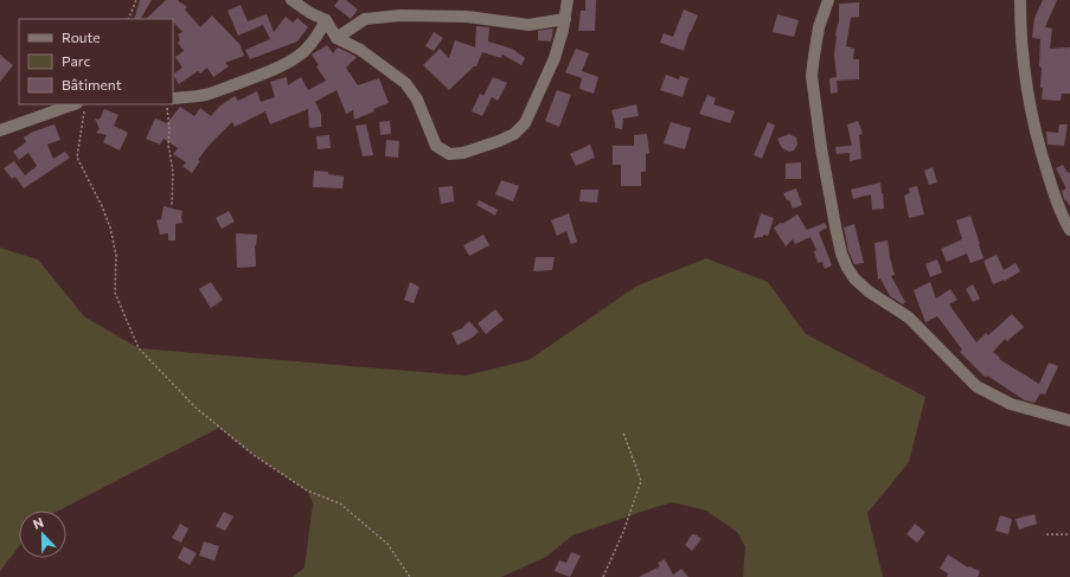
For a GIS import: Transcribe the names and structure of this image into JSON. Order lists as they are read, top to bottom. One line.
{"legend":["Route","Parc","Bâtiment"],"north":"top"}
